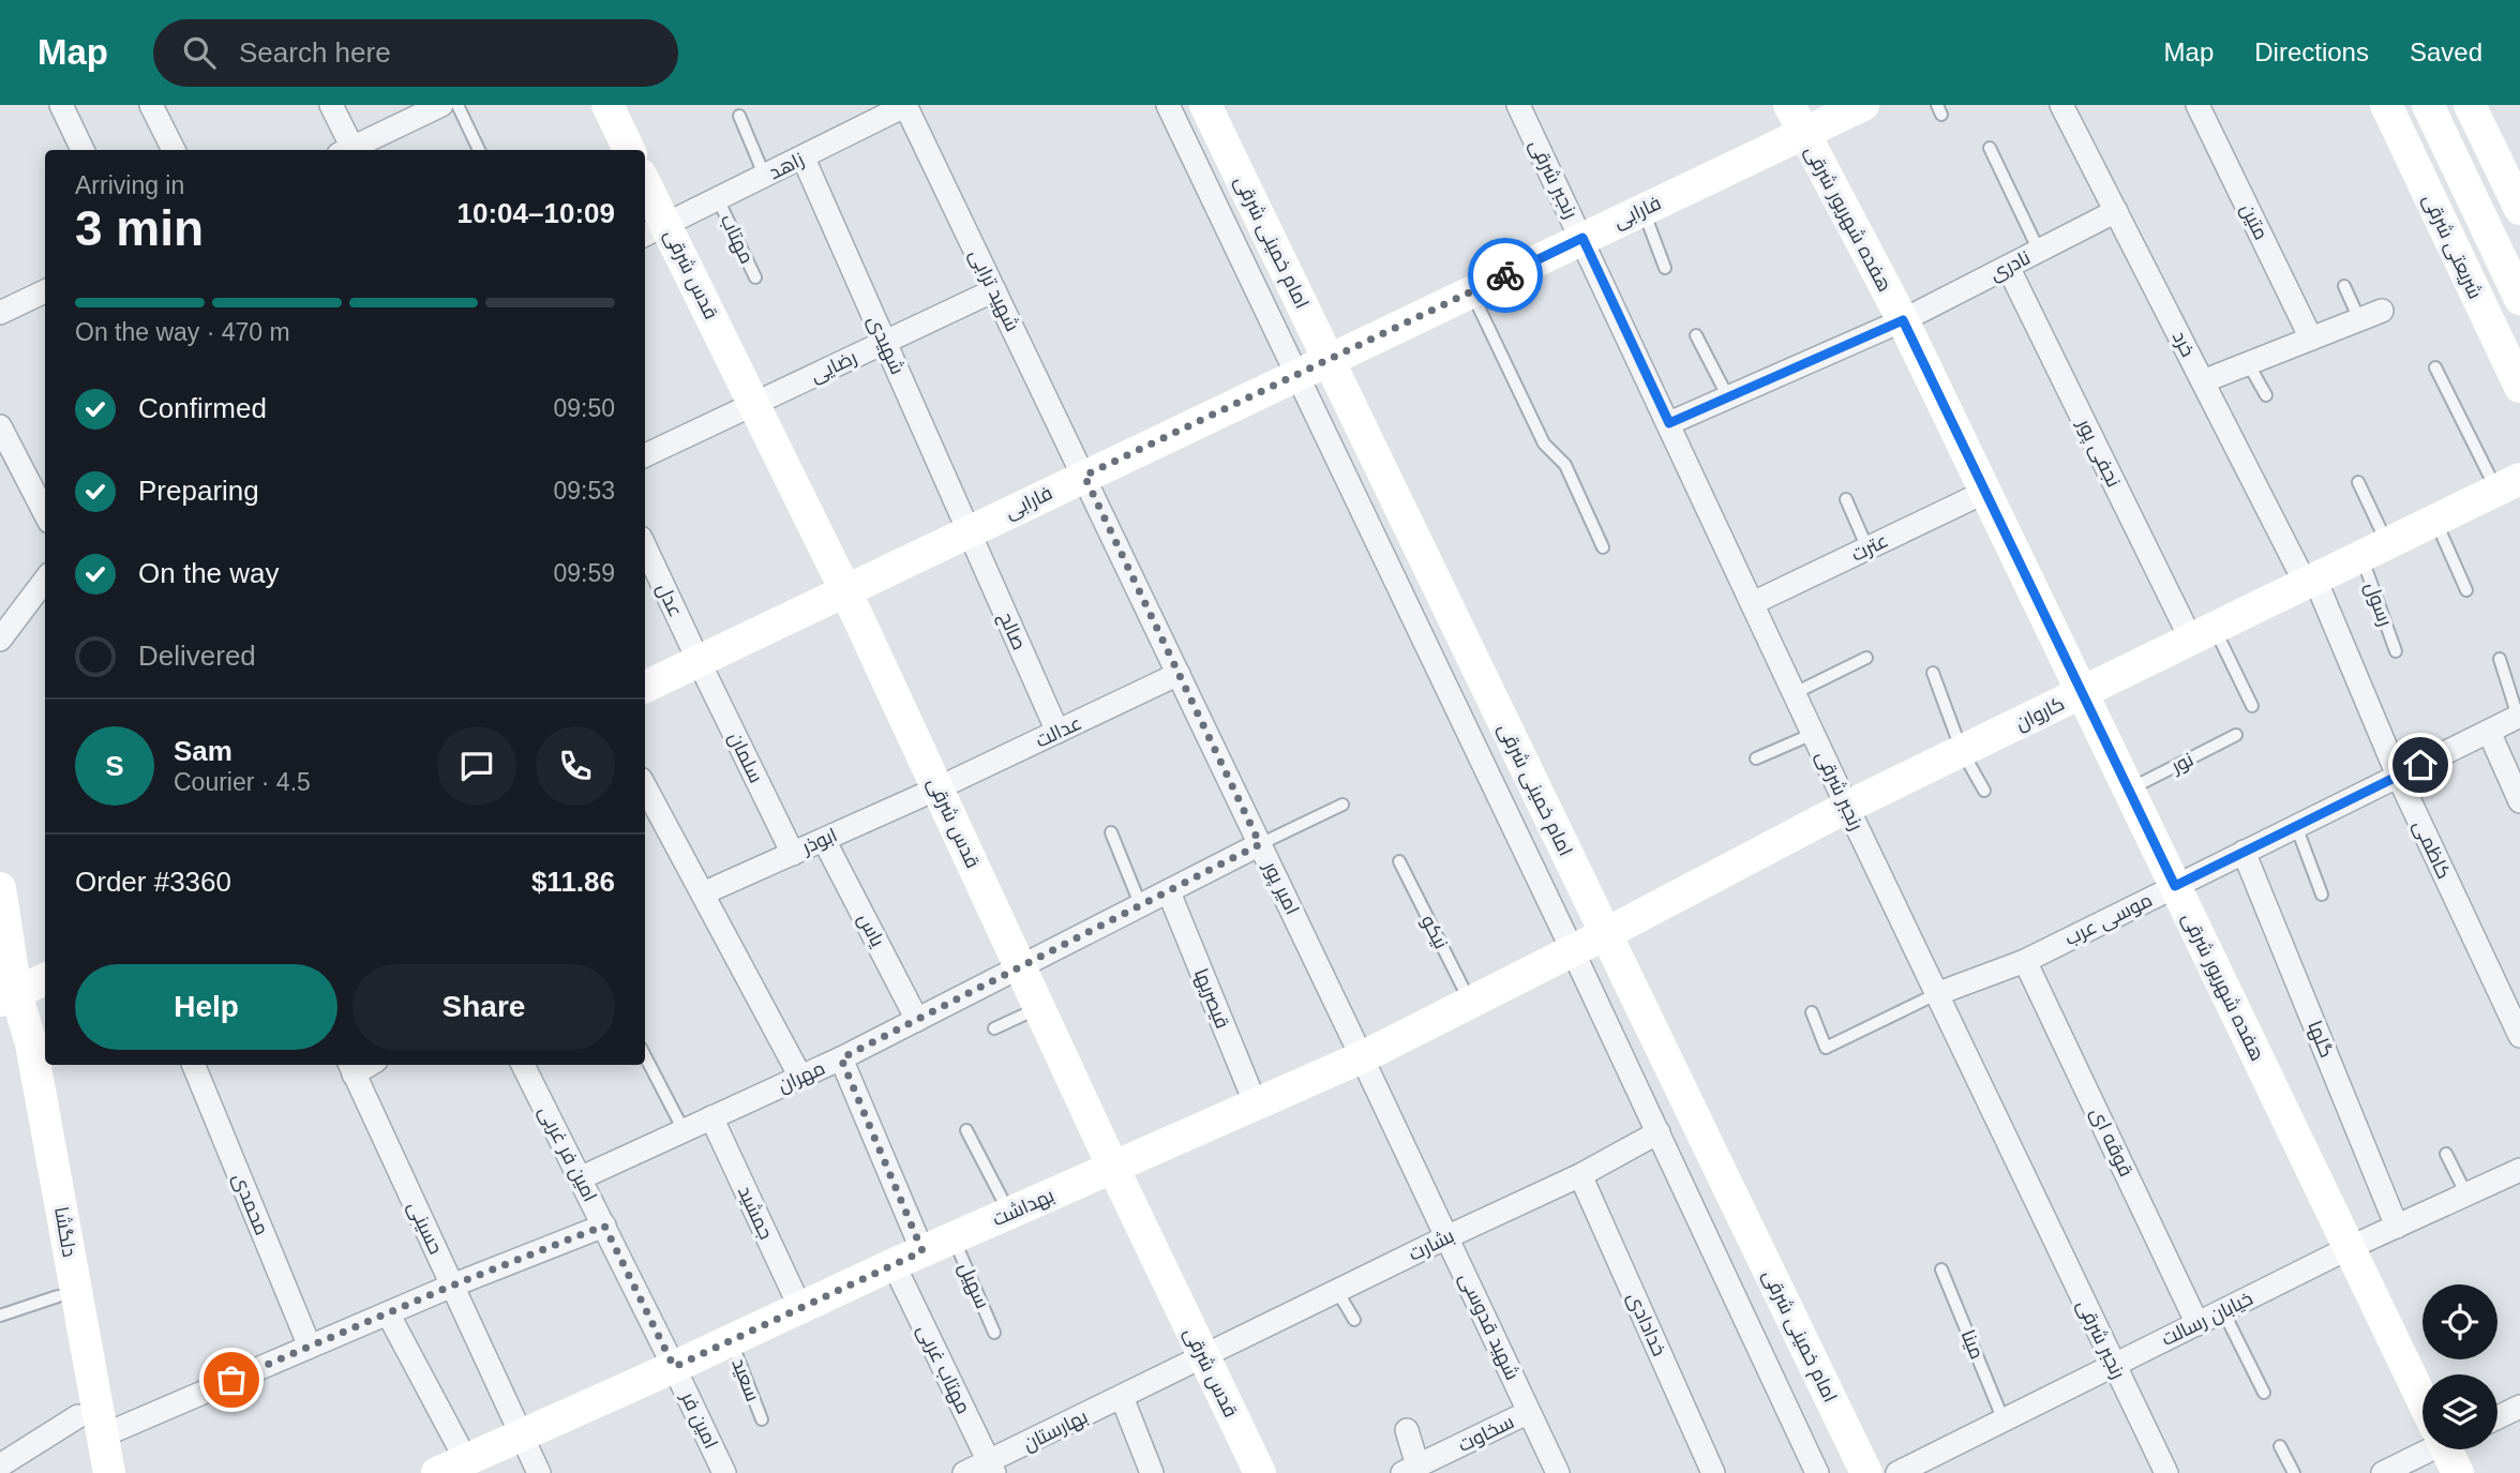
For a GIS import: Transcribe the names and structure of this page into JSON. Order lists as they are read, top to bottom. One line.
{"streets":{"street":["زاهد","رنجبر شرقی","فارابی","هفده شهریور شرقی","متین","امام خمینی شرقی","شریعتی شرقی","نادری","قدس شرقی","شهید ترابی","خرد","شهیدی","رضایی","نجفی پور","عترت","عدل","صالح","کاروان","عدالت","سلمان","ابوذر","کاظمی","امیر پور","موسی عرب","یاس","قیصریها","گلها","مهران","قوقه ای","امین فر غربی","محمدی","بهداشت","جمشید","حسینی","دلگشا","بشارت","خیابان رسالت","خدادادی","شهید قدوسی","مهتاب غربی","امین فر","بهارستان","سخاوت"],"lane":["مهتاب","رسول","نور","نیکو","سهیل","مینا","سعید"]},"crossings":[["زاهد","مهتاب"],["زاهد","قدس شرقی"],["زاهد","شهید ترابی"],["زاهد","شهیدی"],["رنجبر شرقی","فارابی"],["رنجبر شرقی","نادری"],["رنجبر شرقی","عترت"],["رنجبر شرقی","کاروان"],["رنجبر شرقی","موسی عرب"],["رنجبر شرقی","خیابان رسالت"],["فارابی","هفده شهریور شرقی"],["فارابی","امام خمینی شرقی"],["فارابی","قدس شرقی"],["فارابی","شهید ترابی"],["فارابی","شهیدی"],["فارابی","عدل"],["فارابی","صالح"],["فارابی","سلمان"],["فارابی","امیر پور"],["هفده شهریور شرقی","نادری"],["هفده شهریور شرقی","عترت"],["هفده شهریور شرقی","کاروان"],["هفده شهریور شرقی","نور"],["هفده شهریور شرقی","موسی عرب"],["هفده شهریور شرقی","خیابان رسالت"],["امام خمینی شرقی","کاروان"],["امام خمینی شرقی","بهداشت"],["نادری","خرد"],["نادری","نجفی پور"],["قدس شرقی","رضایی"],["قدس شرقی","عدالت"],["قدس شرقی","ابوذر"],["قدس شرقی","مهران"],["قدس شرقی","بهداشت"],["قدس شرقی","بشارت"],["قدس شرقی","بهارستان"],["شهید ترابی","رضایی"],["شهید ترابی","امیر پور"],["خرد","کاروان"],["خرد","کاظمی"],["شهیدی","رضایی"],["شهیدی","صالح"],["نجفی پور","کاروان"],["عدل","سلمان"],["رسول","کاروان"],["صالح","عدالت"],["کاروان","کاظمی"],["کاروان","بهداشت"],["عدالت","ابوذر"],["عدالت","امیر پور"],["سلمان","ابوذر"],["ابوذر","یاس"],["کاظمی","موسی عرب"],["امیر پور","مهران"],["امیر پور","بهداشت"],["امیر پور","شهید قدوسی"],["موسی عرب","گلها"],["موسی عرب","قوقه ای"],["یاس","مهران"],["نیکو","بهداشت"],["قیصریها","مهران"],["قیصریها","بهداشت"],["گلها","خیابان رسالت"],["مهران","امین فر غربی"],["مهران","جمشید"],["مهران","مهتاب غربی"],["قوقه ای","خیابان رسالت"],["امین فر غربی","بهداشت"],["امین فر غربی","امین فر"],["بهداشت","جمشید"],["بهداشت","حسینی"],["بهداشت","سهیل"],["بهداشت","شهید قدوسی"],["بهداشت","مهتاب غربی"],["بهداشت","سعید"],["بهداشت","امین فر"],["بشارت","خدادادی"],["بشارت","شهید قدوسی"],["بشارت","بهارستان"],["خیابان رسالت","مینا"],["شهید قدوسی","سخاوت"],["مهتاب غربی","بهارستان"]],"page":{"header":"Map","search":"Search here","nav":["Map","Directions","Saved"],"heading":["3 min","Arriving in","10:04–10:09"],"panel":["Sam","Courier · 4.5","Order #3360","$11.86"],"bar":"On the way · 470 m","list":[["Confirmed","09:50"],["Preparing","09:53"],["On the way","09:59"],"Delivered"],"round":"S","buttons":["Help","Share"]}}
